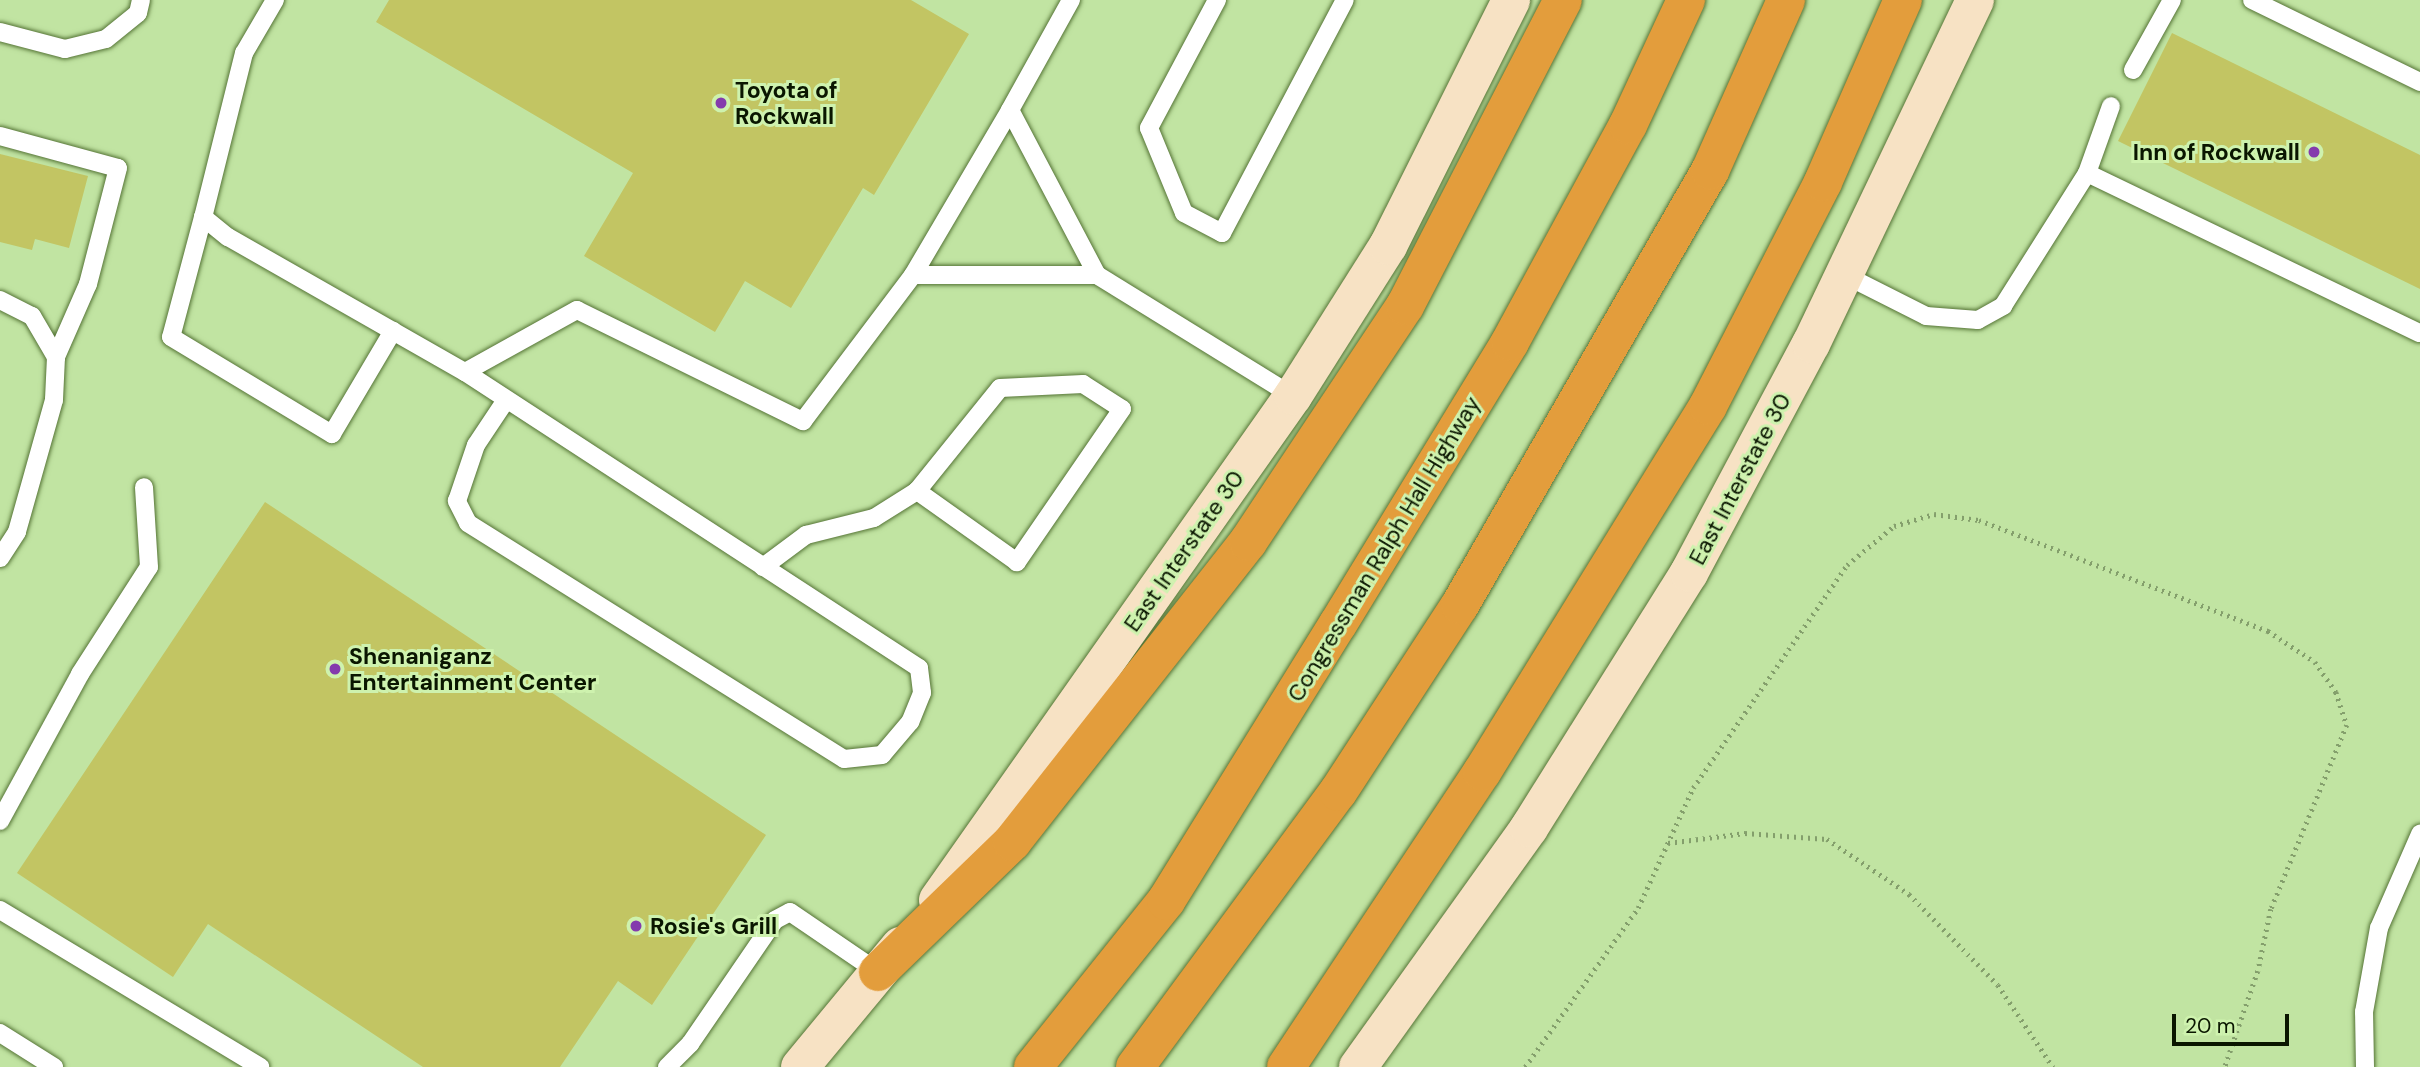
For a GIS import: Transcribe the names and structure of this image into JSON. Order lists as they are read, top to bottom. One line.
{"streets":{"highway":["Congressman Ralph Hall Highway"],"main road":["East Interstate 30"]},"places":["Toyota of Rockwall","Inn of Rockwall","Shenaniganz Entertainment Center","Rosie's Grill"],"scale_bar":"20 m"}
